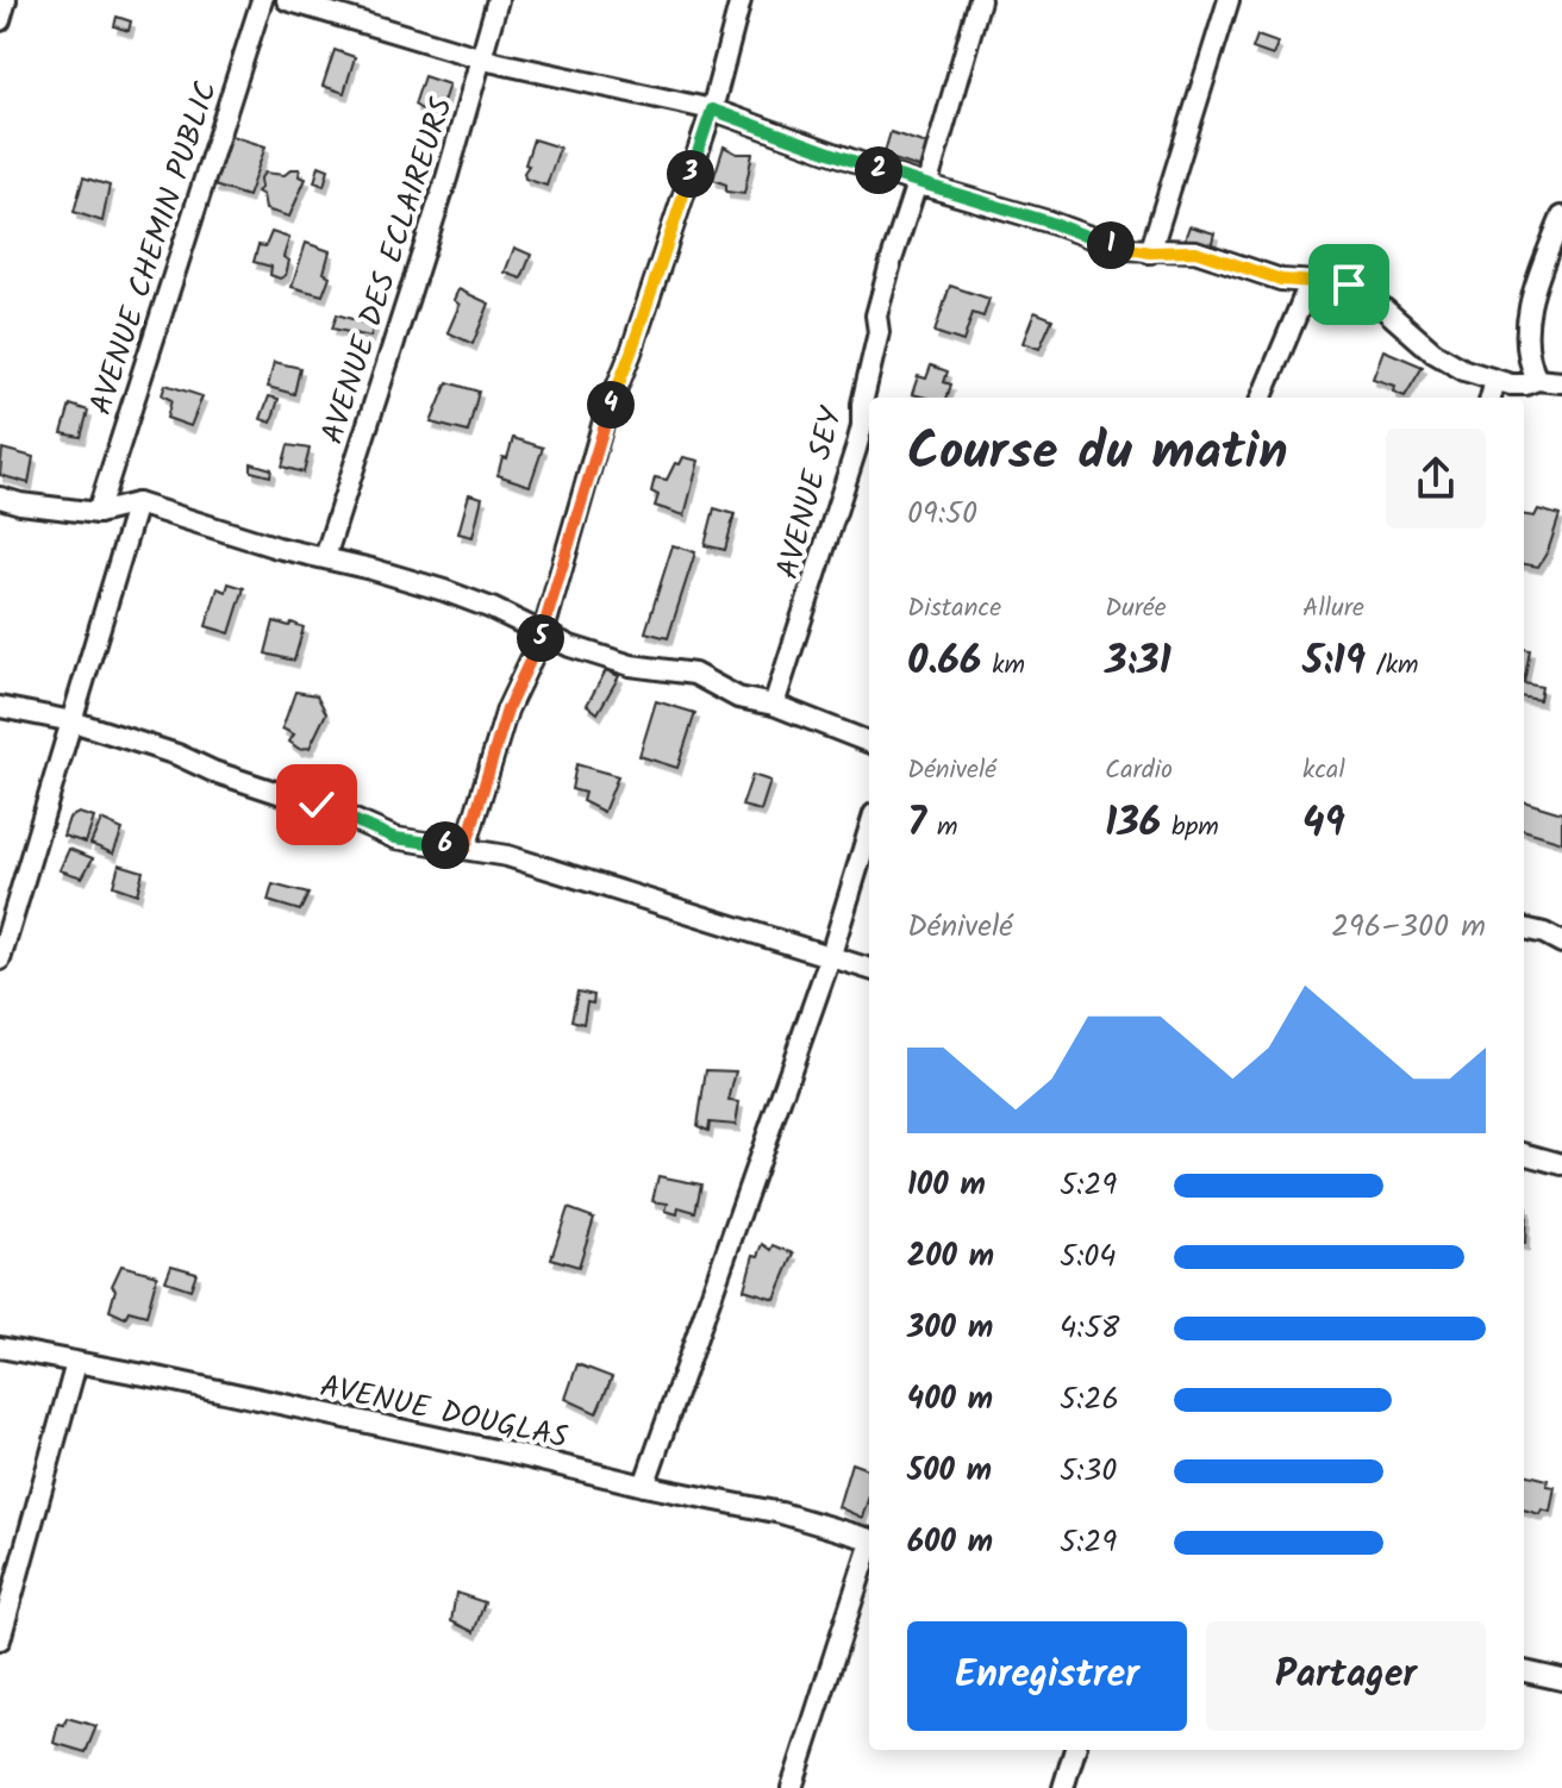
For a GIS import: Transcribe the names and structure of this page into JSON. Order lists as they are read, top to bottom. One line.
{"streets":{"street":["AVENUE CHEMIN PUBLIC","AVENUE DES ECLAIREURS","AVENUE SEY","AVENUE DOUGLAS"]},"page":{"pins":["2","3","1","4","5","6"],"heading":["Course du matin","09:50"],"stats":[["Distance","0.66 km"],["Durée","3:31"],["Allure","5:19 /km"],["Dénivelé","7 m"],["Cardio","136 bpm"],["kcal","49"]],"chart":["Dénivelé","296–300 m"],"list":[{"name":"100 m","note":"5:29"},{"name":"200 m","note":"5:04"},{"name":"300 m","note":"4:58"},{"name":"400 m","note":"5:26"},{"name":"500 m","note":"5:30"},{"name":"600 m","note":"5:29"}],"buttons":["Enregistrer","Partager"]}}
